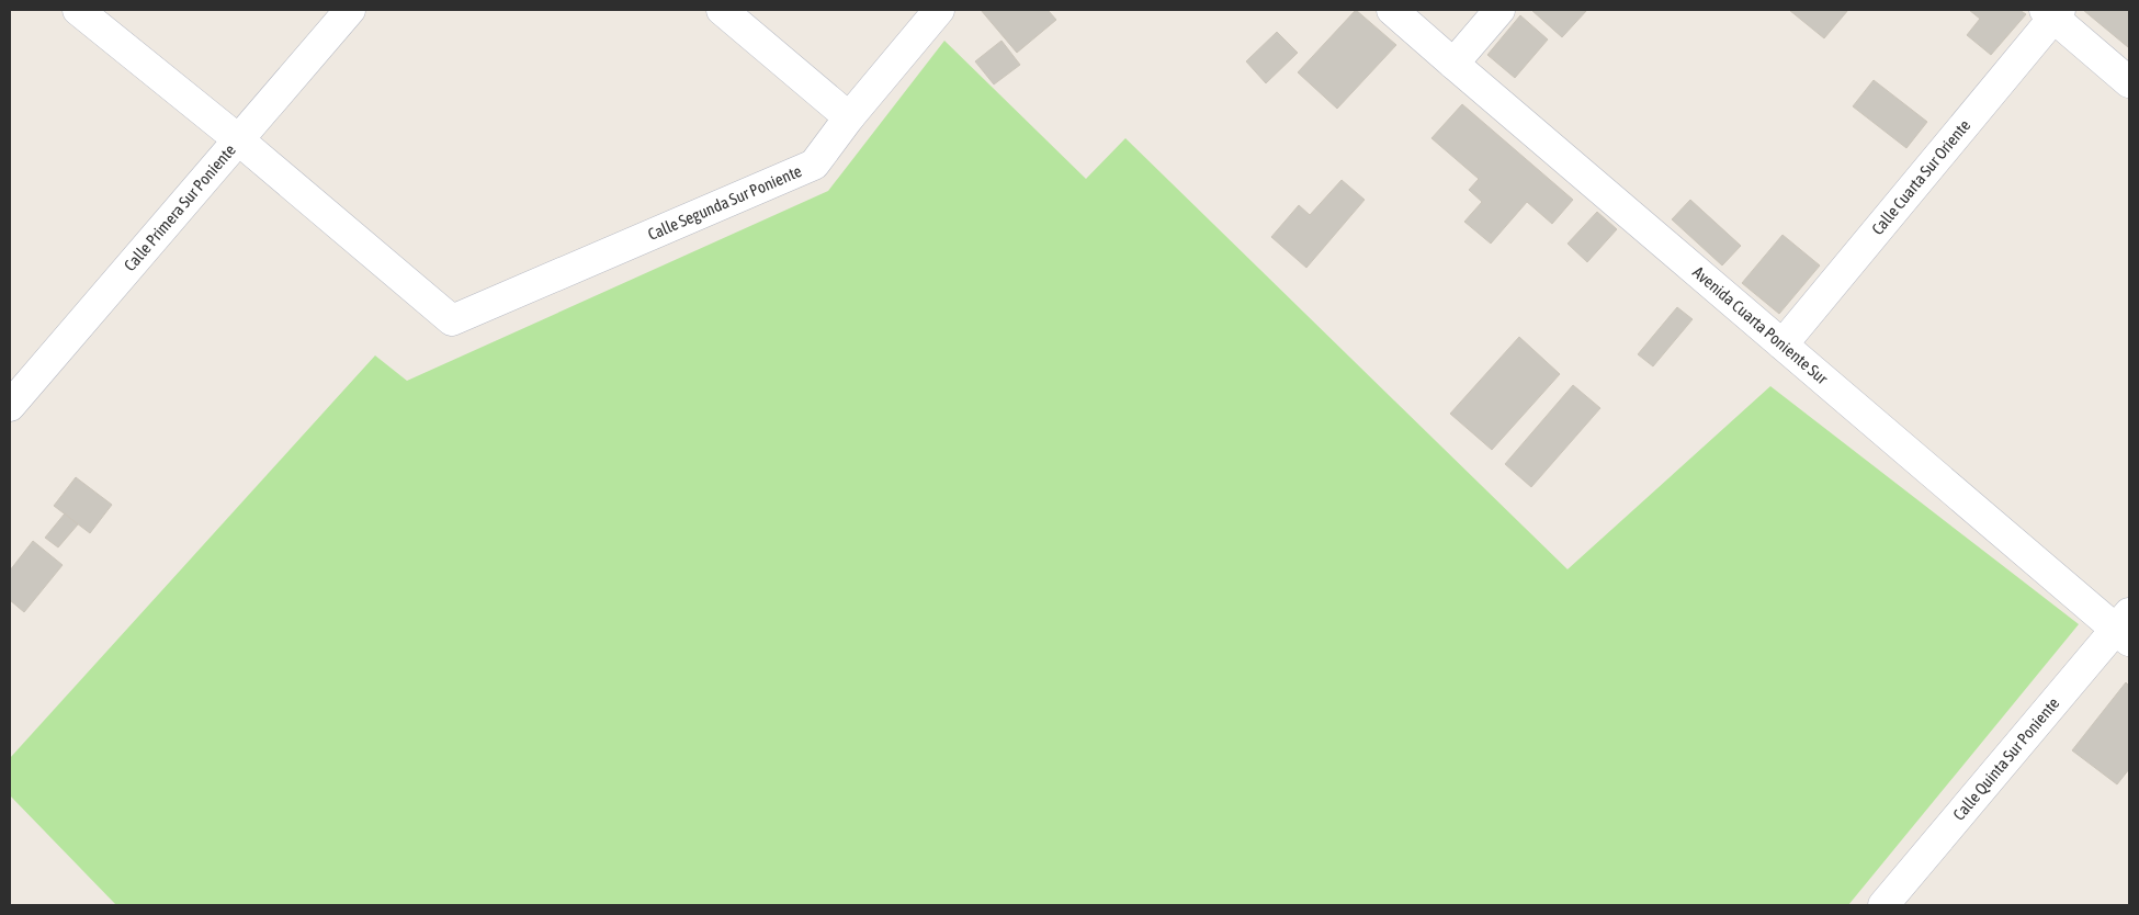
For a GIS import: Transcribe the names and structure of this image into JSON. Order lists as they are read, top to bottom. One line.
{"streets":{"street":["Calle Cuarta Sur Oriente","Calle Segunda Sur Poniente","Calle Primera Sur Poniente","Avenida Cuarta Poniente Sur","Calle Quinta Sur Poniente"]},"crossings":[["Calle Cuarta Sur Oriente","Avenida Cuarta Poniente Sur"],["Calle Segunda Sur Poniente","Calle Primera Sur Poniente"],["Avenida Cuarta Poniente Sur","Calle Quinta Sur Poniente"]]}
